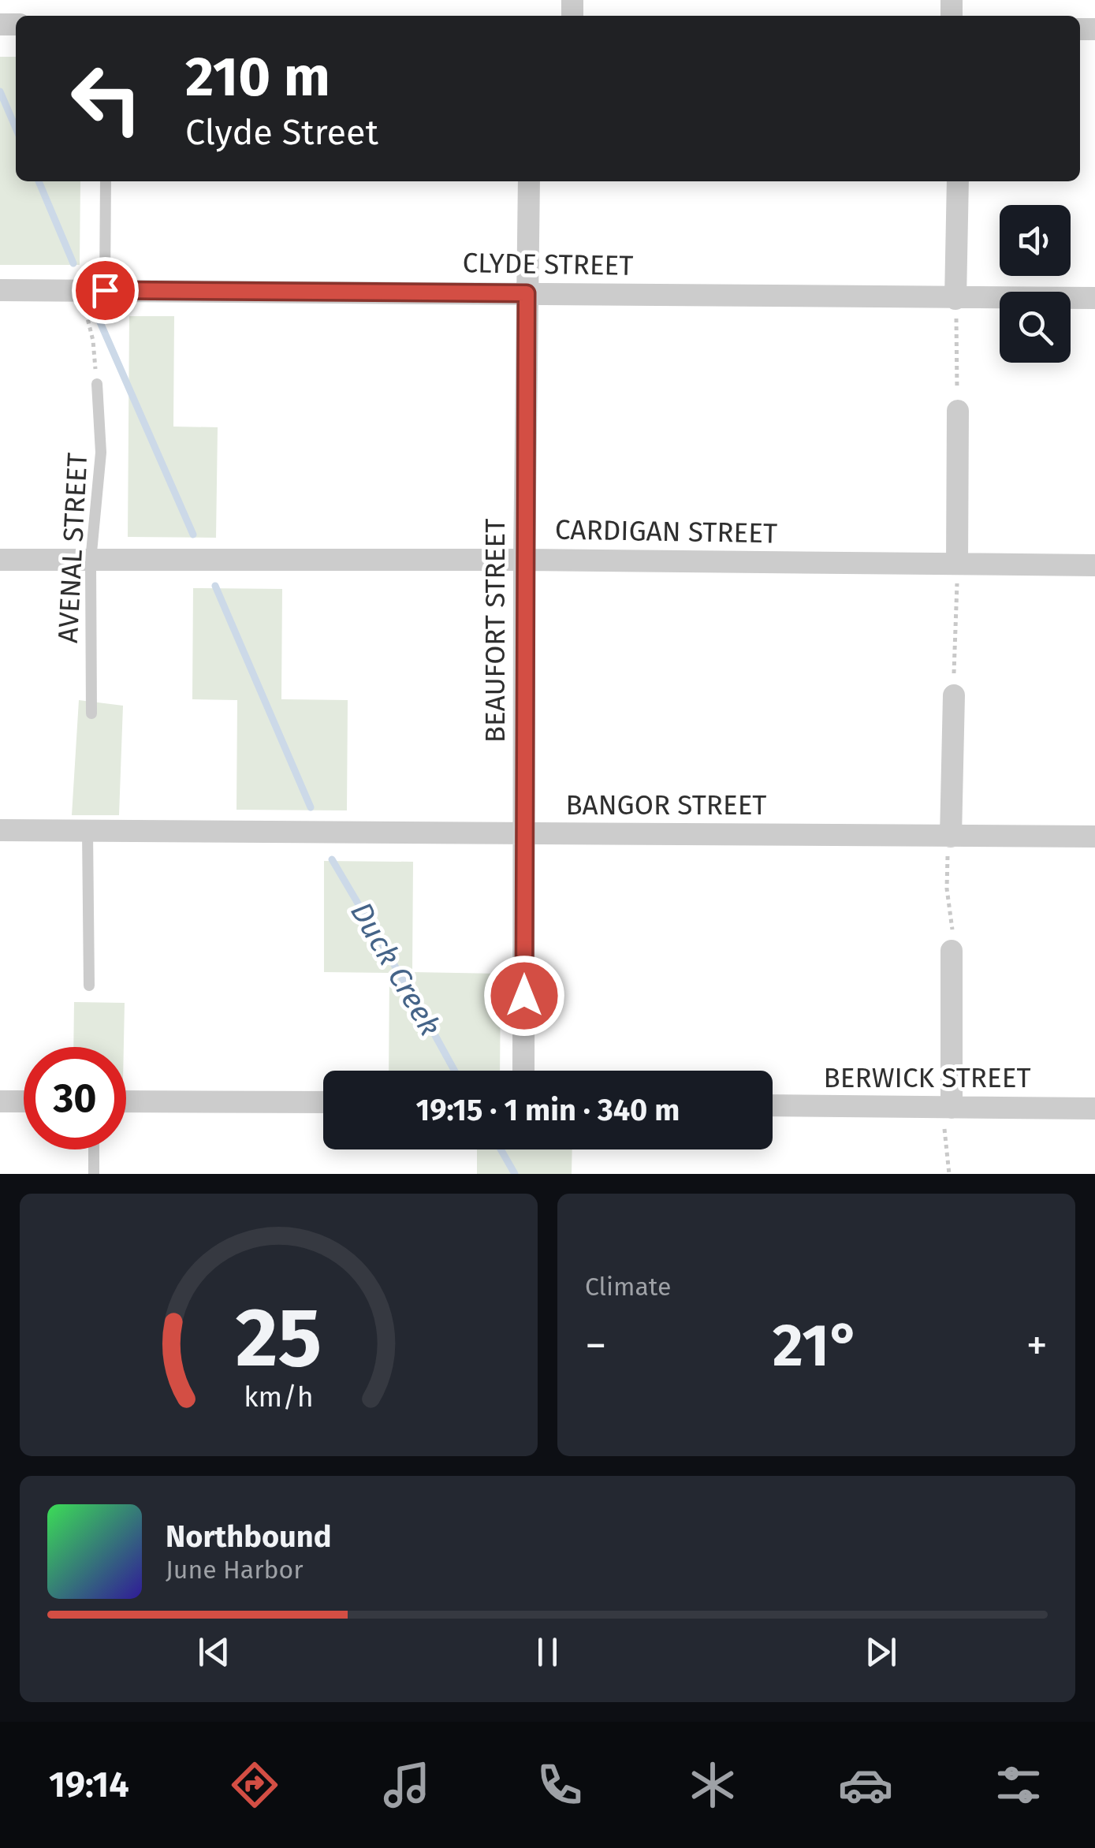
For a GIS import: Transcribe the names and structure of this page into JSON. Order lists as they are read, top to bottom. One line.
{"streets":{"street":["CLYDE STREET","CARDIGAN STREET","BEAUFORT STREET","BANGOR STREET","BERWICK STREET"],"lane":["AVENAL STREET"]},"crossings":[["CLYDE STREET","BEAUFORT STREET"],["CARDIGAN STREET","AVENAL STREET"],["CARDIGAN STREET","BEAUFORT STREET"],["BEAUFORT STREET","BANGOR STREET"]],"water":["Duck Creek"],"page":{"turn":["210 m","Clyde Street"],"limit":"30","trip":"19:15 · 1 min · 340 m","tile":"Climate","heat":["−","21°","+"],"song":["Northbound","June Harbor"],"tabs":"19:14","gauge":["25","km/h"]}}
